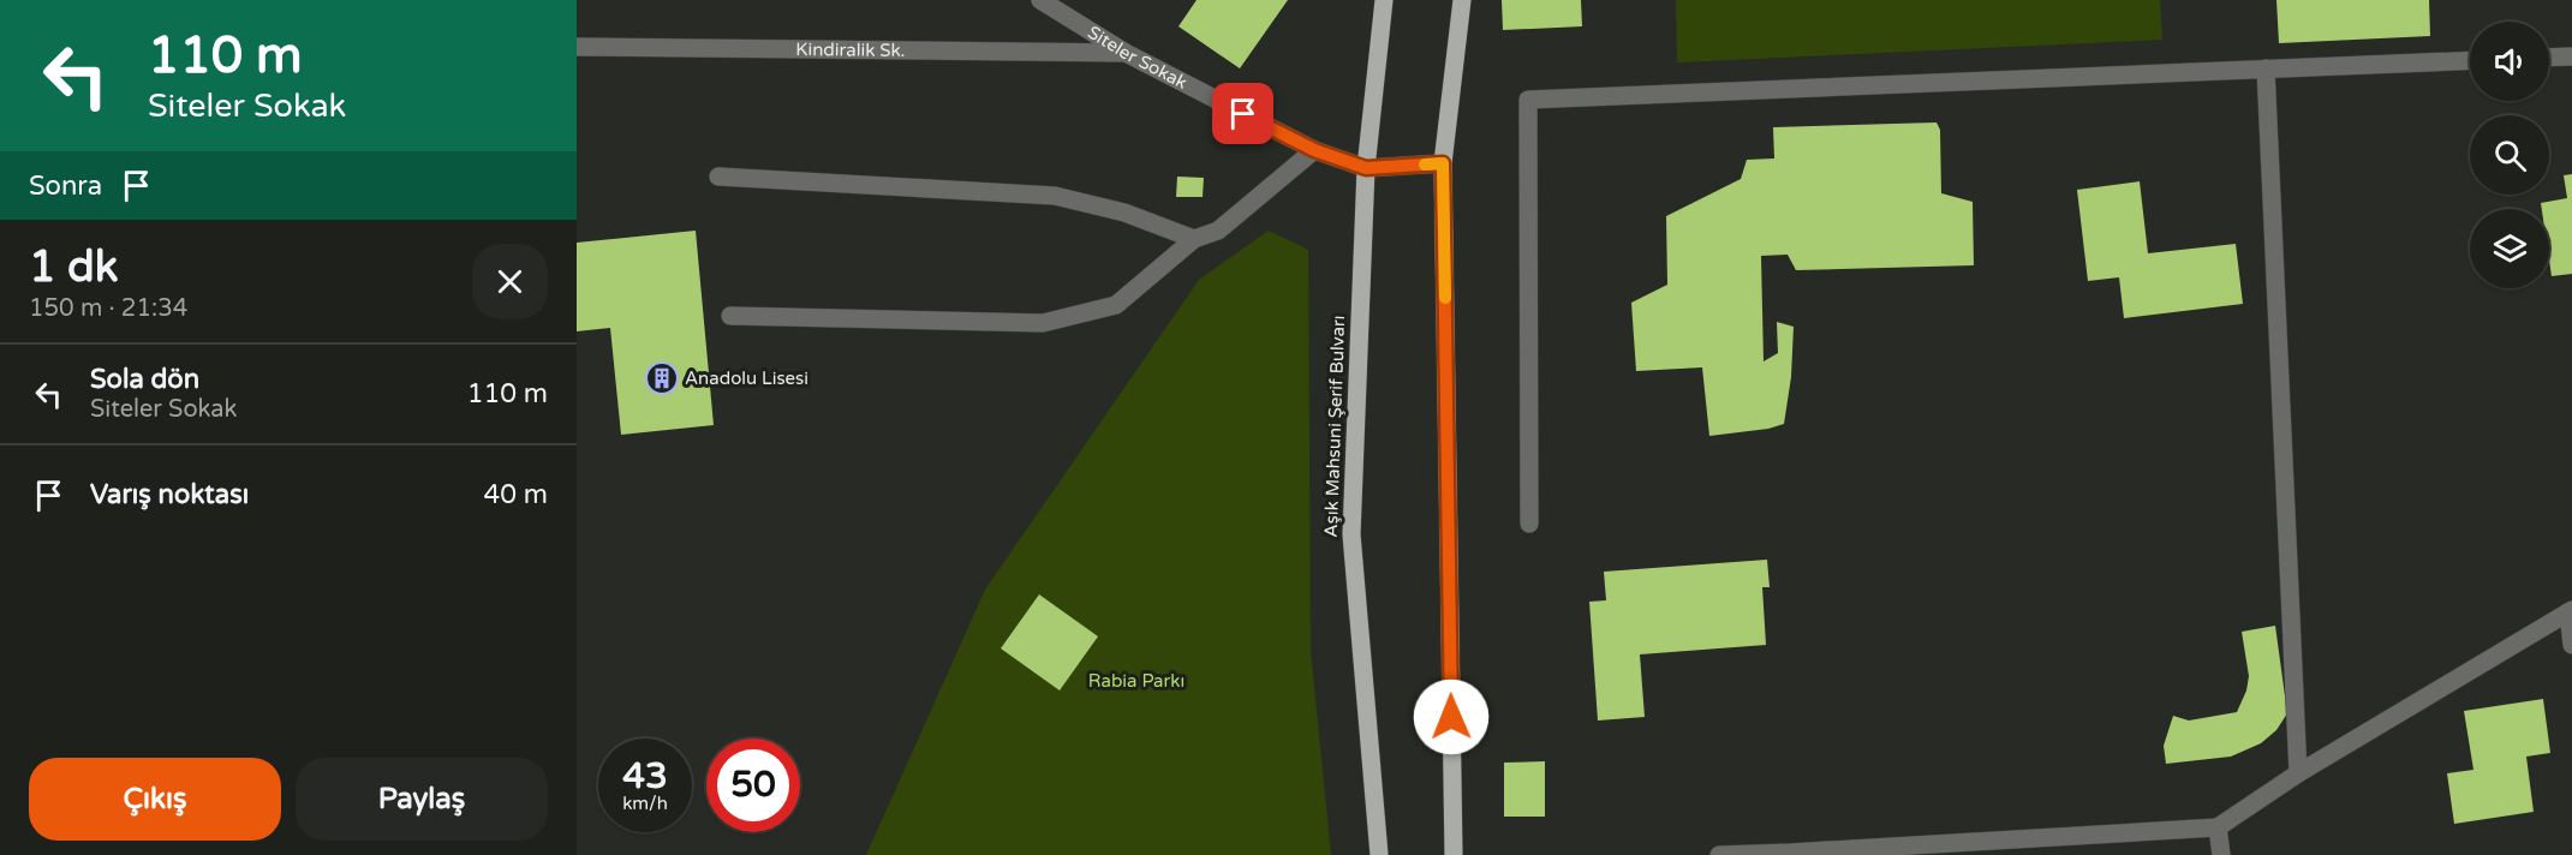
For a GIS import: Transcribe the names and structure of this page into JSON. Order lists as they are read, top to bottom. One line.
{"streets":{"main road":["Aşık Mahsuni Şerif Bulvarı"],"street":["Kindiralik Sk.","Siteler Sokak"]},"crossings":[["Kindiralik Sk.","Siteler Sokak"],["Siteler Sokak","Aşık Mahsuni Şerif Bulvarı"]],"parks":["Rabia Parkı"],"places":{"building":["Anadolu Lisesi"]},"page":{"turn":["110 m","Siteler Sokak"],"then":"Sonra","heading":["1 dk","150 m · 21:34"],"list":[{"name":"Sola dön","note":"Siteler Sokak","value":"110 m"},{"name":"Varış noktası","value":"40 m"}],"speed":"43 km/h","limit":"50","buttons":["Çıkış","Paylaş"]}}
